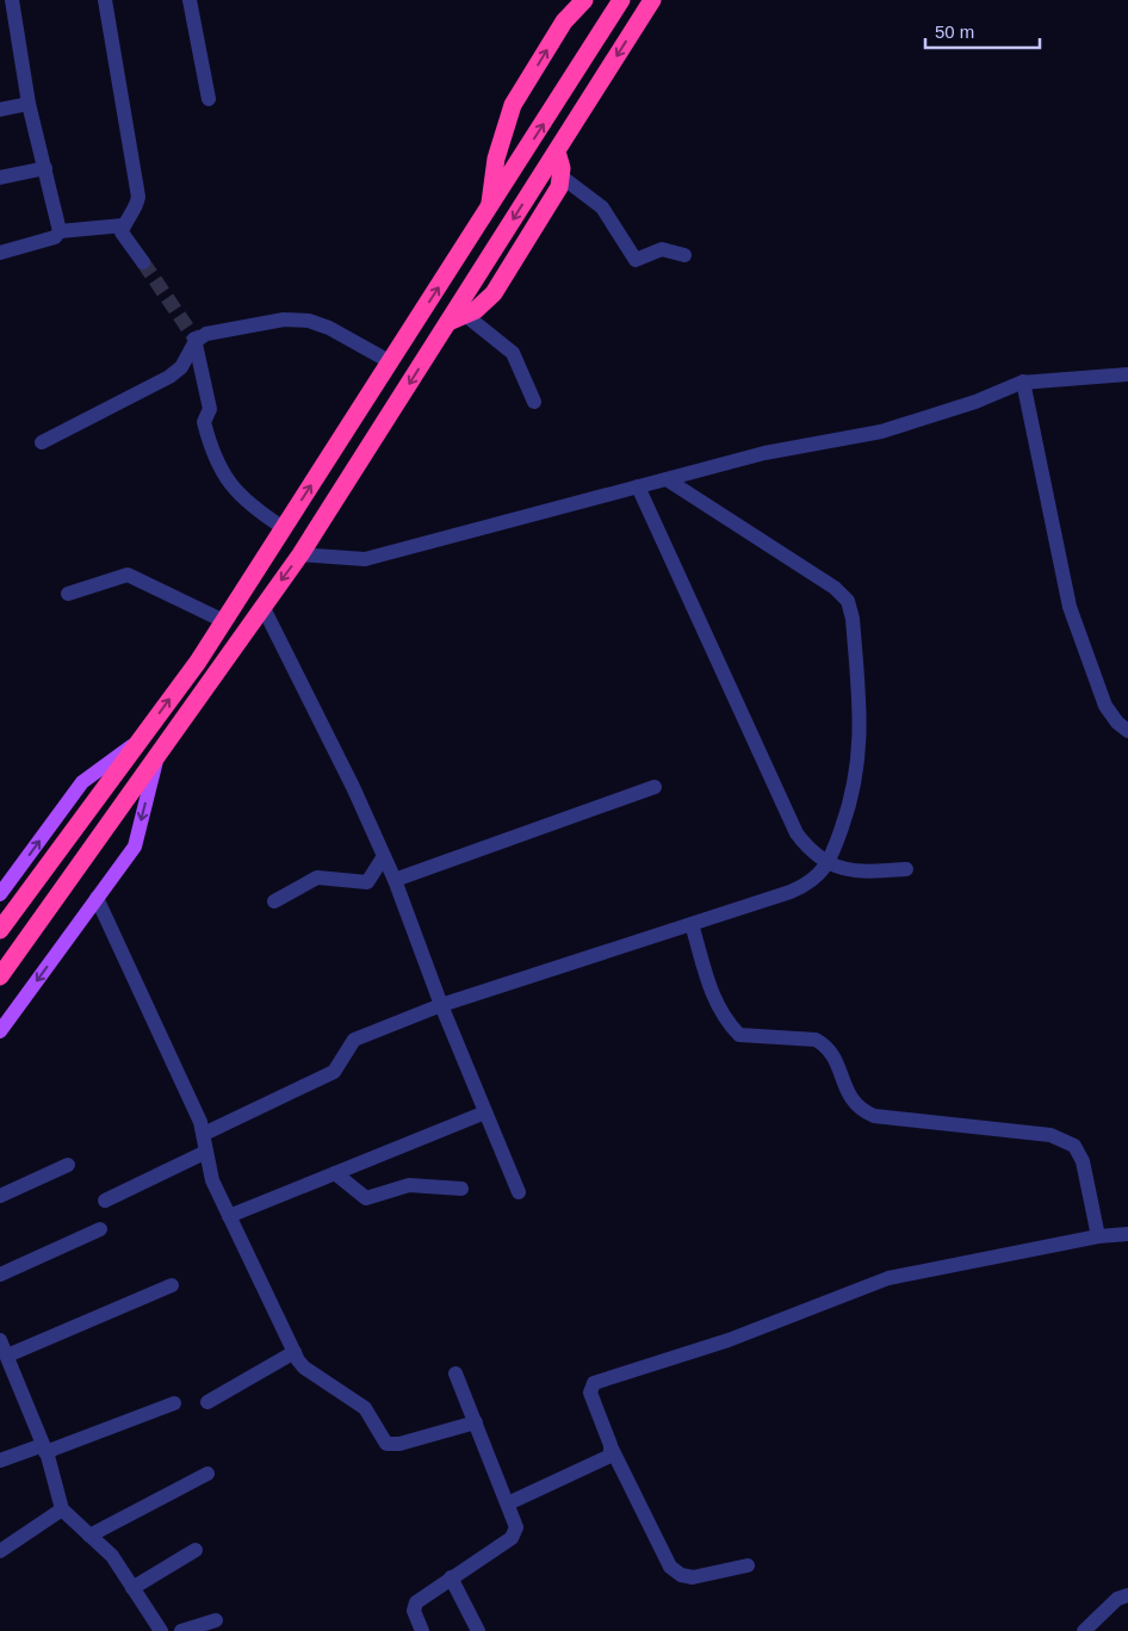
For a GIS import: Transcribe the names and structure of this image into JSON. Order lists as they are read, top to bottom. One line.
{"scale_bar":"50 m"}
